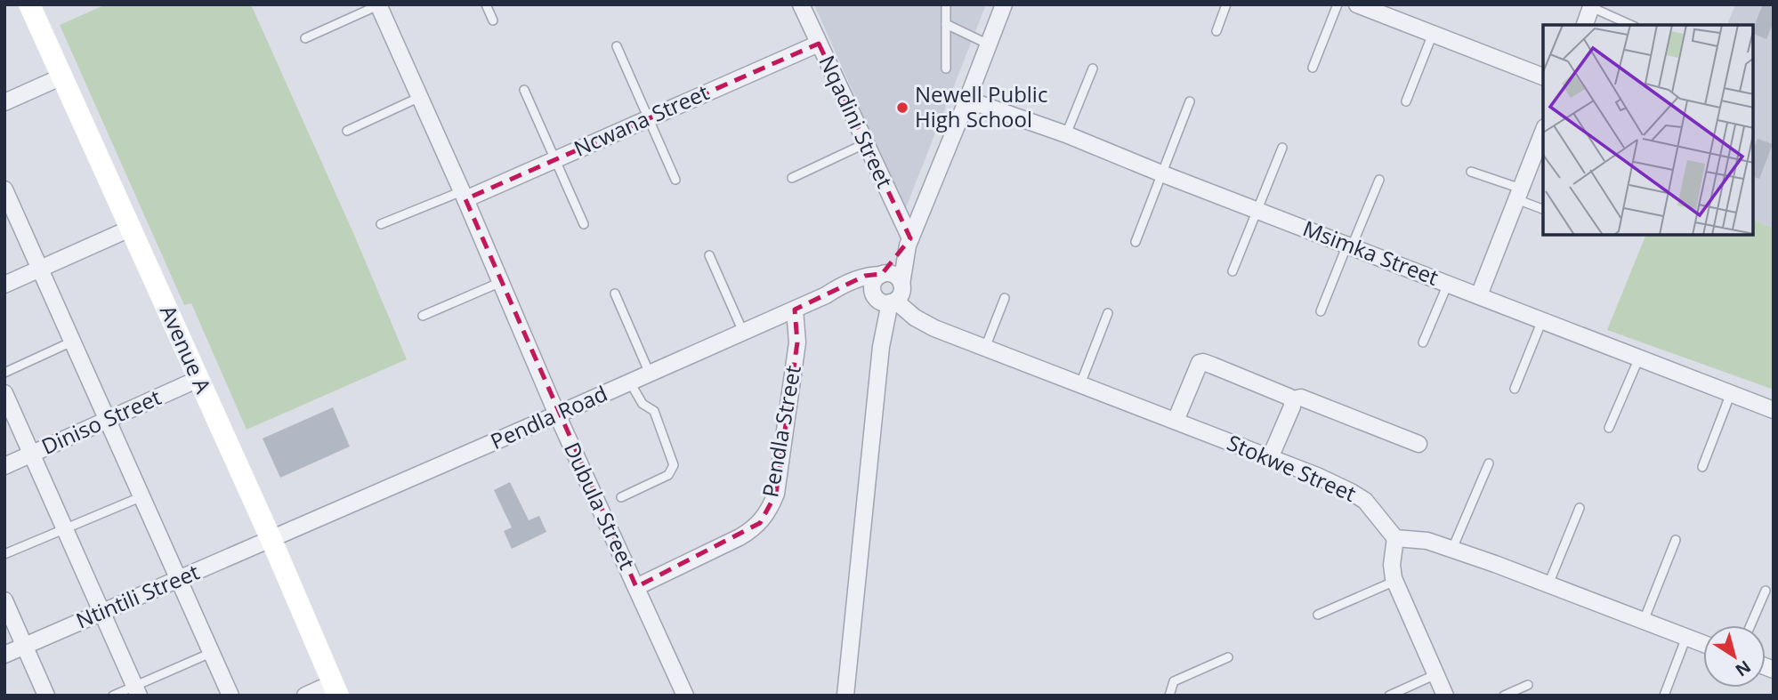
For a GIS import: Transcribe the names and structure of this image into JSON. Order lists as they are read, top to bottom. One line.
{"streets":{"street":["Ncwana Street","Nqadini Street","Msimka Street","Avenue A","Pendla Road","Diniso Street","Pendla Street","Stokwe Street","Dubula Street","Ntintili Street"]},"crossings":[["Ncwana Street","Nqadini Street"],["Ncwana Street","Dubula Street"],["Avenue A","Pendla Road"],["Avenue A","Diniso Street"],["Avenue A","Ntintili Street"],["Pendla Road","Pendla Street"],["Pendla Road","Stokwe Street"],["Pendla Road","Dubula Street"],["Pendla Road","Ntintili Street"],["Pendla Street","Dubula Street"]],"places":["Newell Public High School"],"north":"bottom right"}
